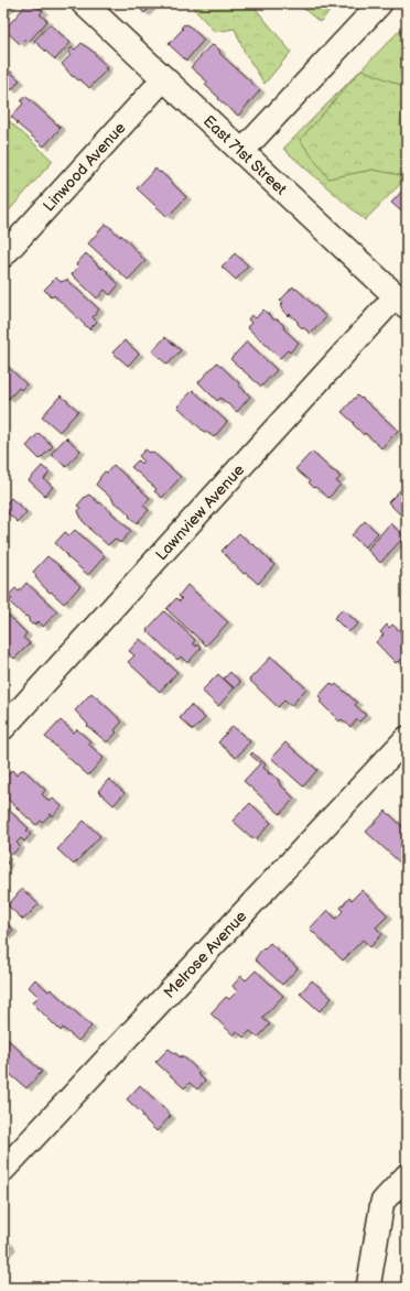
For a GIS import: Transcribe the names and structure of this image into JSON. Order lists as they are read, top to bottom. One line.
{"streets":{"street":["East 71st Street","Linwood Avenue","Lawnview Avenue","Melrose Avenue"]},"crossings":[["East 71st Street","Linwood Avenue"],["East 71st Street","Lawnview Avenue"]]}
